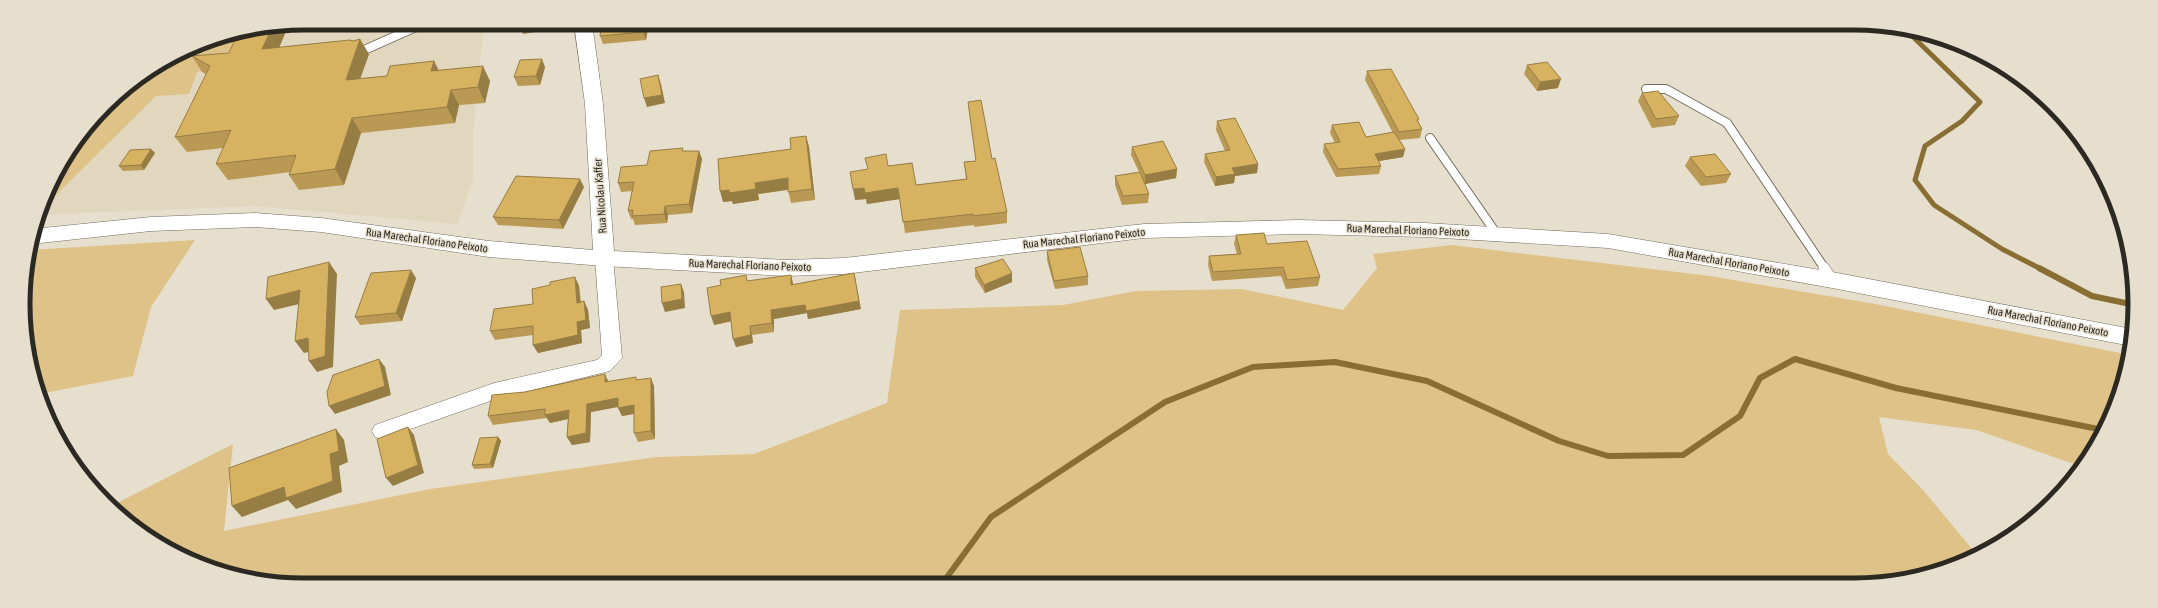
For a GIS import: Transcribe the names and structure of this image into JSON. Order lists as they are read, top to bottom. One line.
{"streets":{"main road":["Rua Nicolau Kaffer","Rua Marechal Floriano Peixoto"]},"crossings":[["Rua Nicolau Kaffer","Rua Marechal Floriano Peixoto"]]}
